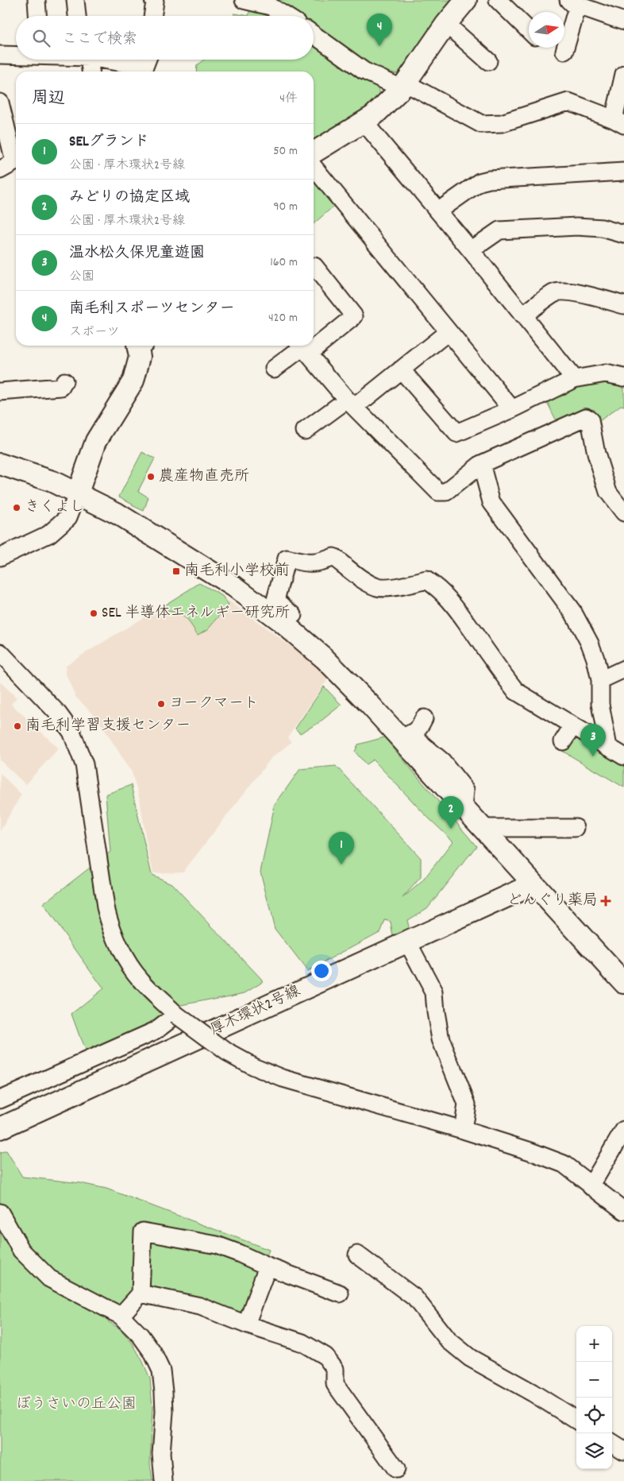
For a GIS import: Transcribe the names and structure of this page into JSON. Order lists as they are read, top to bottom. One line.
{"streets":{"street":["厚木環状2号線"]},"parks":["ぼうさいの丘公園"],"places":{"other":["農産物直売所","きくよし","SEL 半導体エネルギー研究所","ヨークマート","南毛利学習支援センター"],"transit":["南毛利小学校前"],"health":["どんぐり薬局"]},"north":"right","page":{"pins":["4","3","2","1"],"search":"ここで検索","heading":["周辺","4件"],"list":[{"mark":"1","name":"SELグランド","note":"公園 · 厚木環状2号線","value":"50 m"},{"mark":"2","name":"みどりの協定区域","note":"公園 · 厚木環状2号線","value":"90 m"},{"mark":"3","name":"温水松久保児童遊園","note":"公園","value":"160 m"},{"mark":"4","name":"南毛利スポーツセンター","note":"スポーツ","value":"420 m"}],"map_buttons":["+","−"]}}
